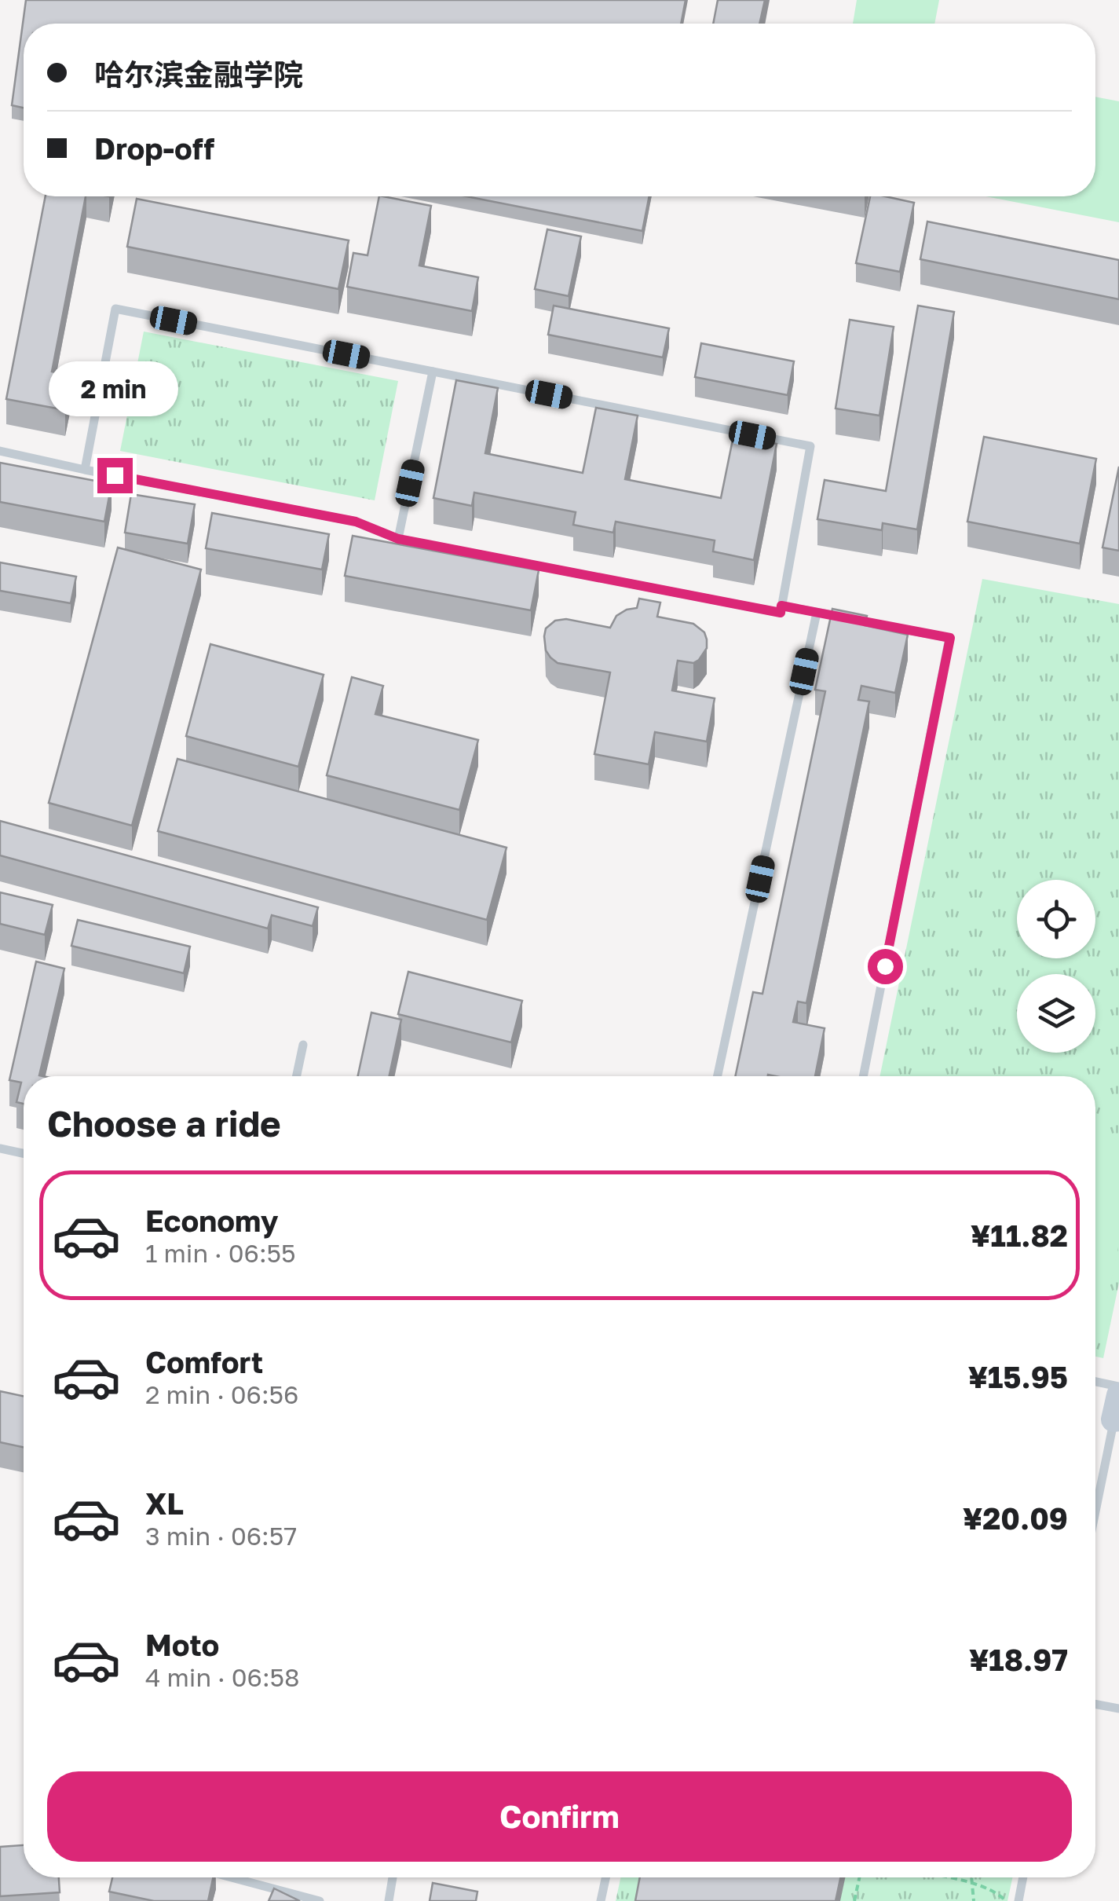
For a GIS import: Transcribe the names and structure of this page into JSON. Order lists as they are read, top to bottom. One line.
{"page":{"banner":["哈尔滨金融学院","Drop-off"],"bubble":"2 min","heading":"Choose a ride","list":[{"name":"Economy","note":"1 min · 06:55","value":"¥11.82"},{"name":"Comfort","note":"2 min · 06:56","value":"¥15.95"},{"name":"XL","note":"3 min · 06:57","value":"¥20.09"},{"name":"Moto","note":"4 min · 06:58","value":"¥18.97"}],"buttons":"Confirm"}}
